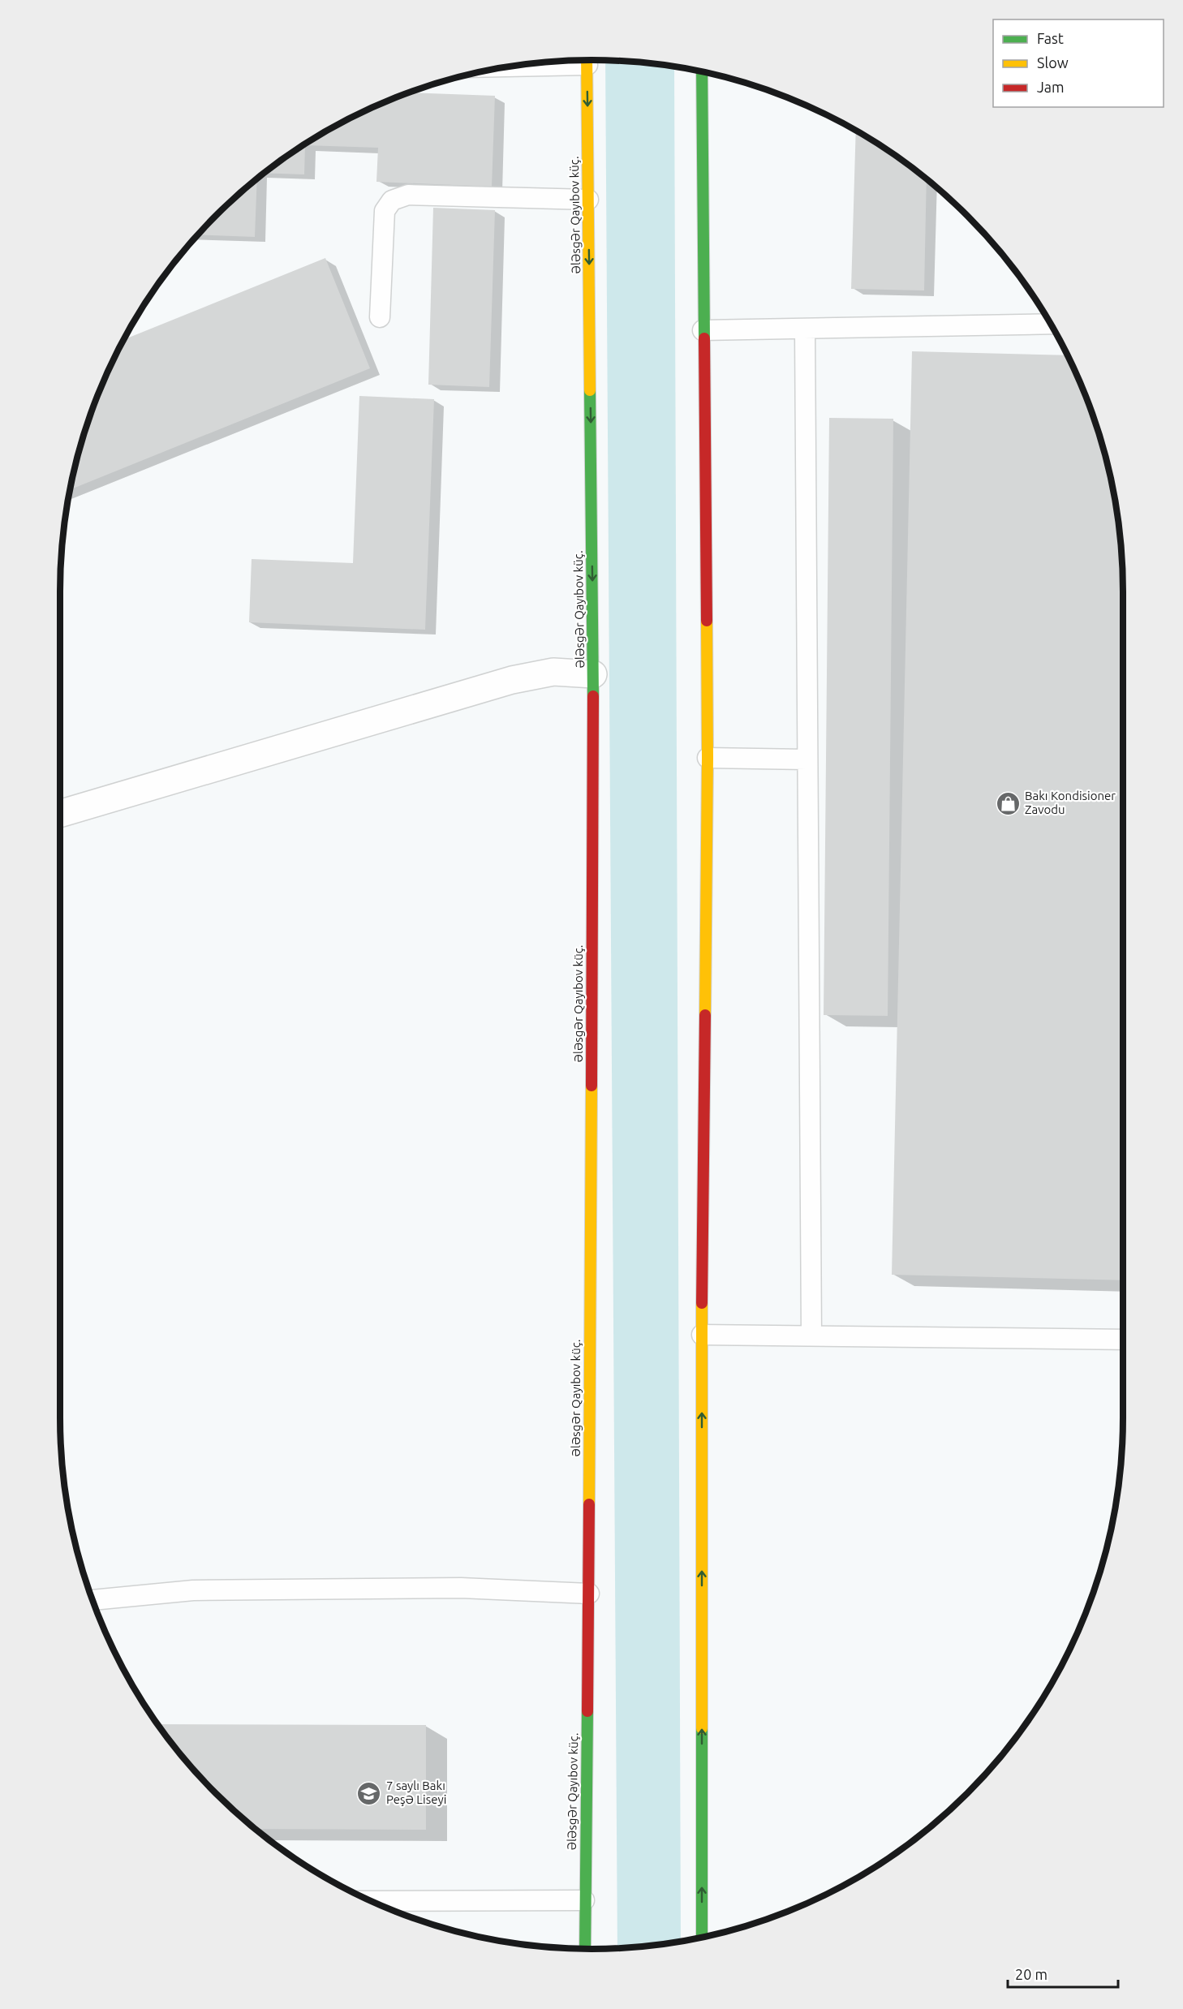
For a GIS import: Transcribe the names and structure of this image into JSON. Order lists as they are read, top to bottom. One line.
{"streets":{"main road":["Ələsgər Qayıbov küç."]},"places":{"shop":["Bakı Kondisioner Zavodu"],"school or university":["7 saylı Bakı Peşə Liseyi"]},"legend":["Fast","Slow","Jam"],"scale_bar":"20 m"}
